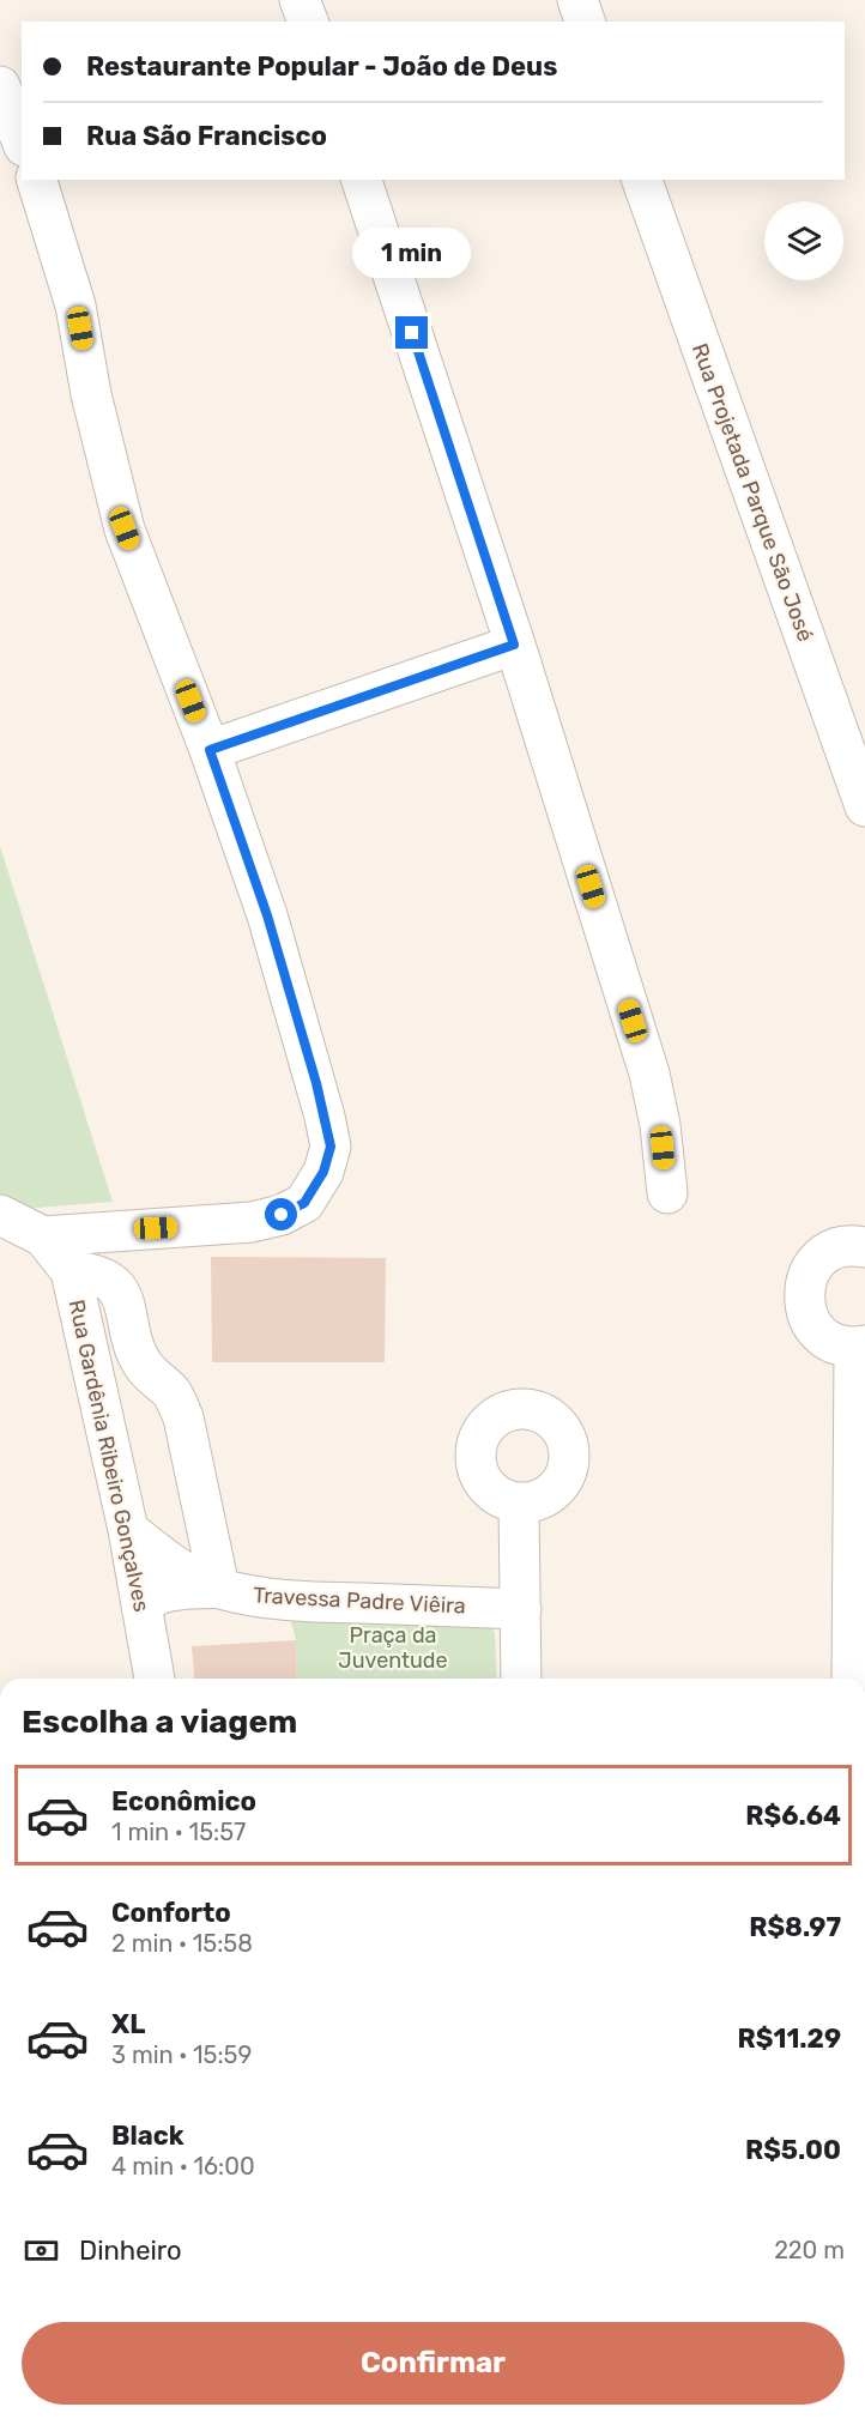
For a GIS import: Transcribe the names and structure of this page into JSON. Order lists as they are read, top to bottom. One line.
{"streets":{"street":["Rua Projetada Parque São José","Rua Gardênia Ribeiro Gonçalves","Travessa Padre Viêira"]},"crossings":[["Rua Gardênia Ribeiro Gonçalves","Travessa Padre Viêira"]],"parks":["Praça da Juventude"],"page":{"banner":["Restaurante Popular - João de Deus","Rua São Francisco"],"bubble":"1 min","heading":"Escolha a viagem","list":[{"name":"Econômico","note":"1 min · 15:57","value":"R$6.64"},{"name":"Conforto","note":"2 min · 15:58","value":"R$8.97"},{"name":"XL","note":"3 min · 15:59","value":"R$11.29"},{"name":"Black","note":"4 min · 16:00","value":"R$5.00"}],"pay":["Dinheiro","220 m"],"buttons":"Confirmar"}}
